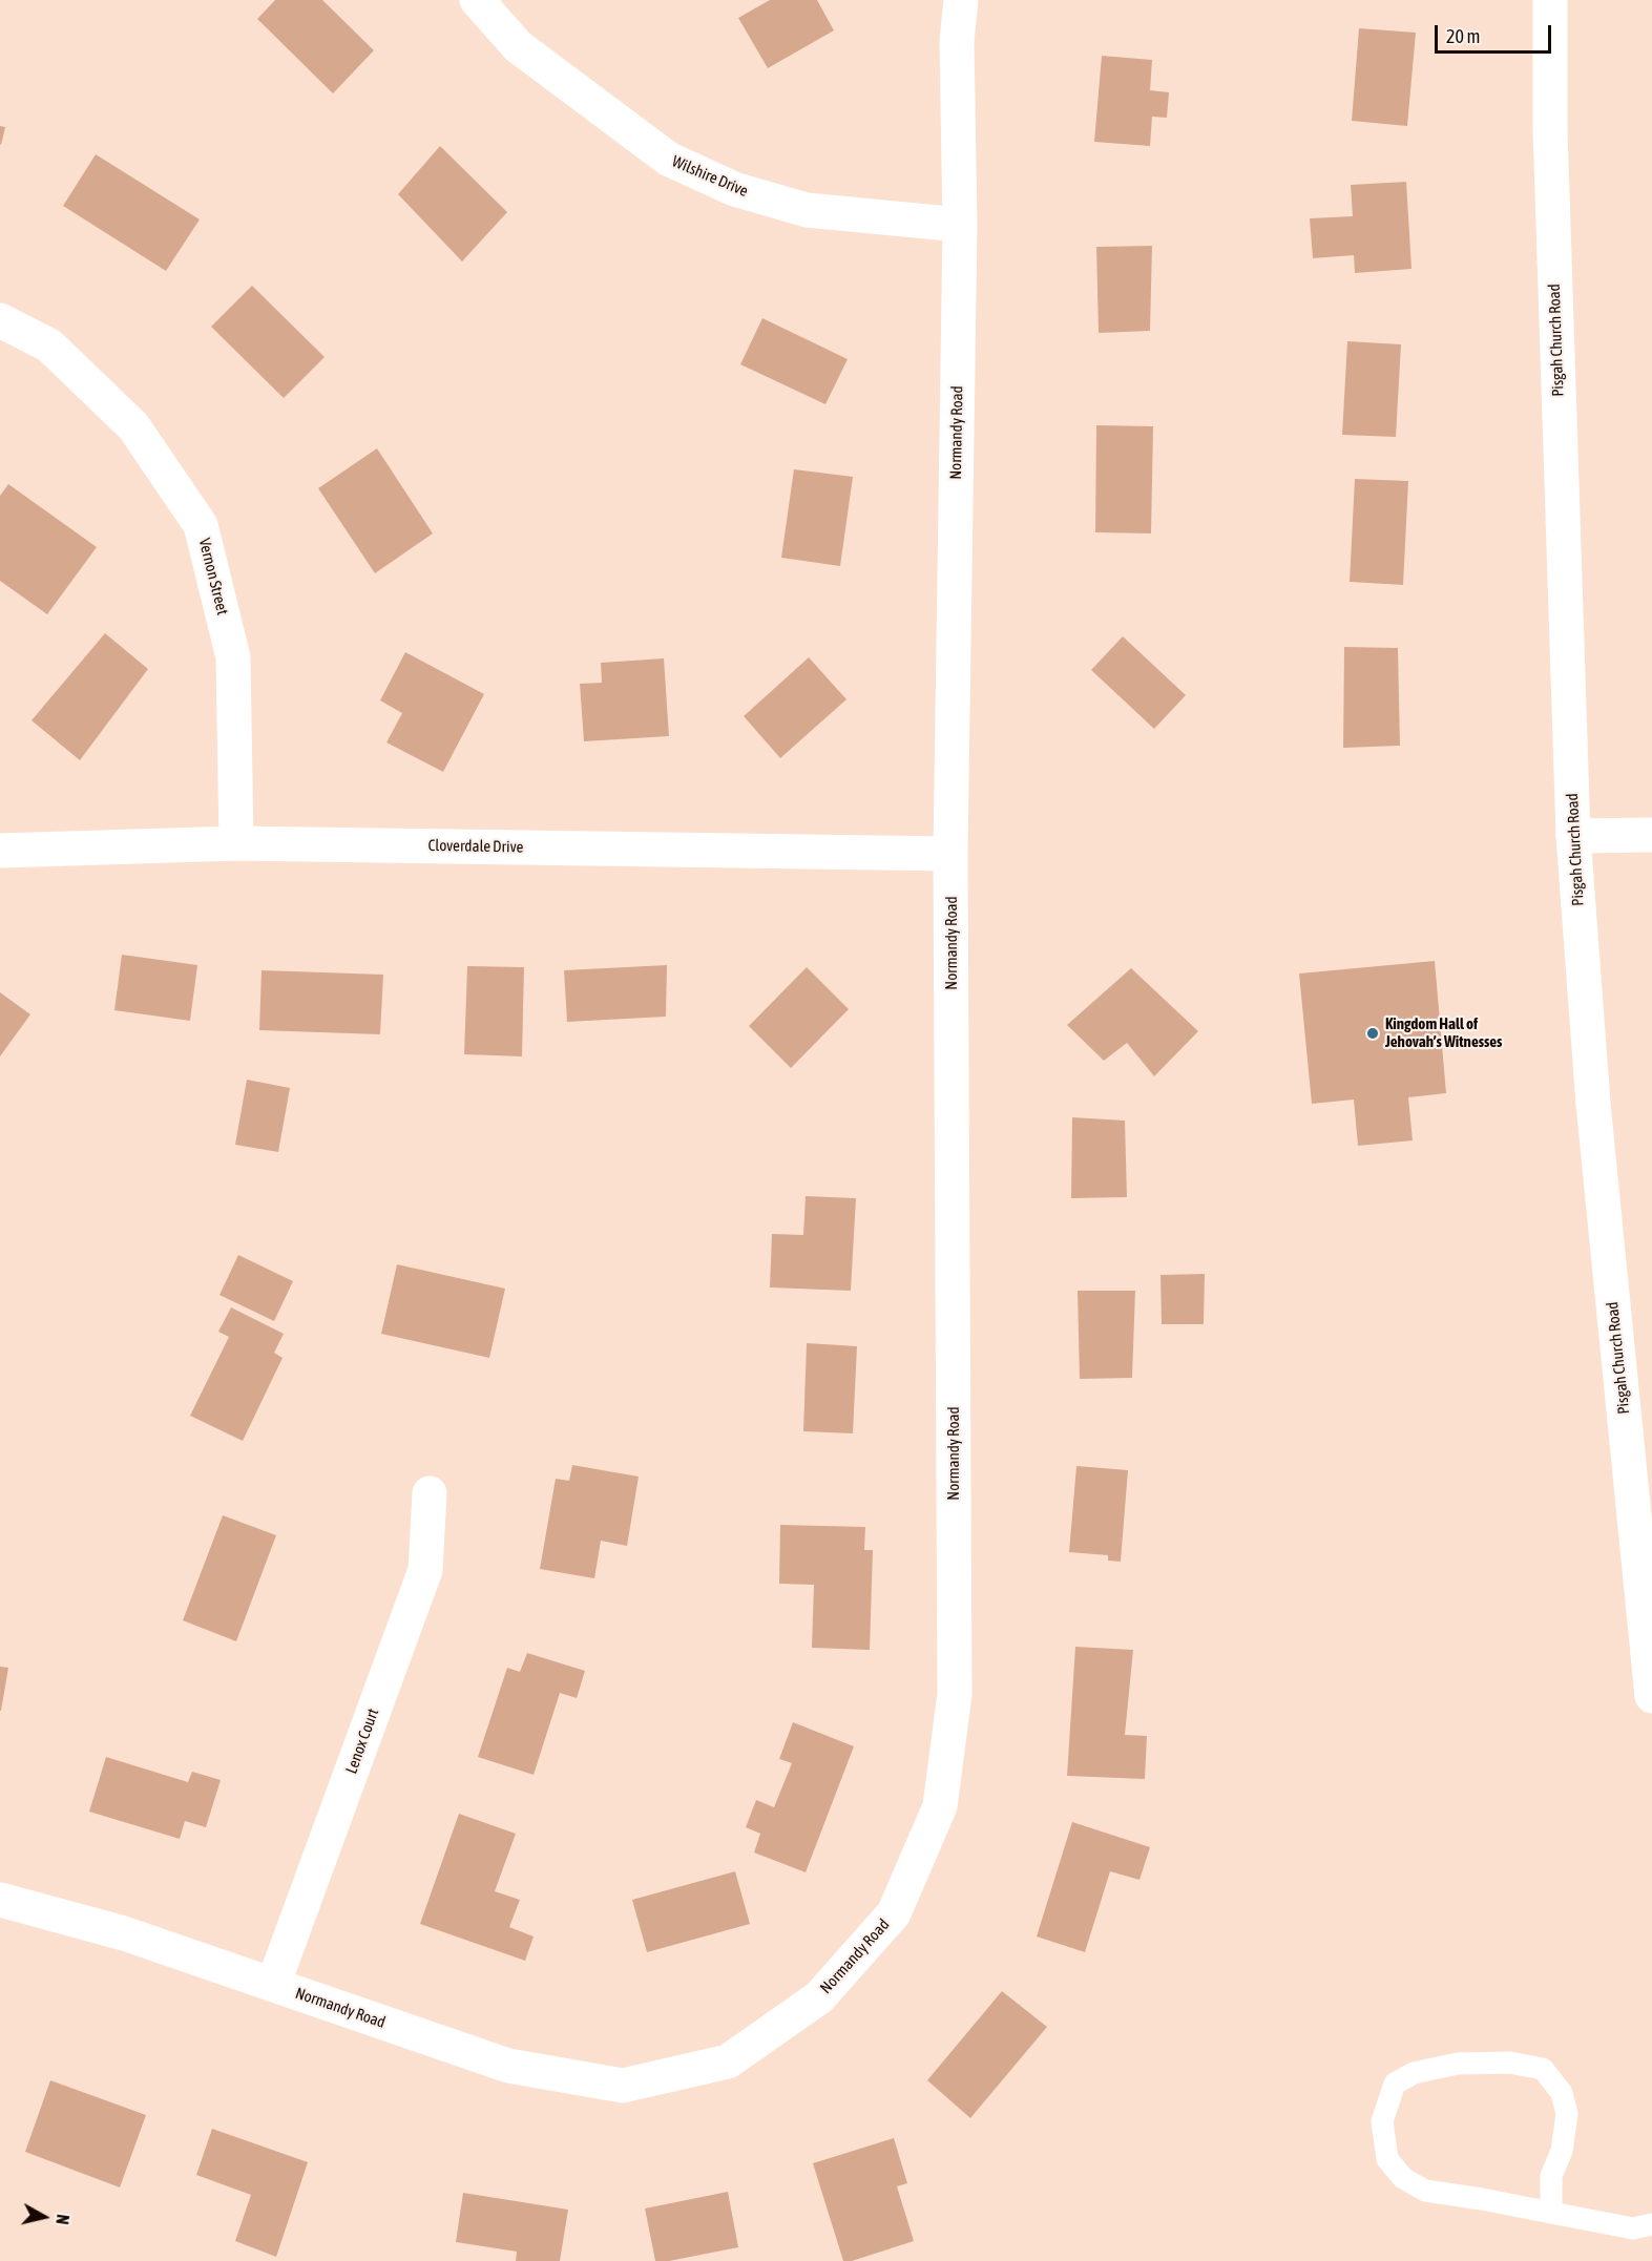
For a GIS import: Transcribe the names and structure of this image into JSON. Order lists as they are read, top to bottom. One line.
{"streets":{"street":["Wilshire Drive","Pisgah Church Road","Normandy Road","Vernon Street","Cloverdale Drive","Lenox Court"]},"crossings":[["Wilshire Drive","Normandy Road"],["Normandy Road","Cloverdale Drive"],["Normandy Road","Lenox Court"],["Vernon Street","Cloverdale Drive"]],"places":["Kingdom Hall of Jehovah’s Witnesses"],"scale_bar":"20 m","north":"right"}
